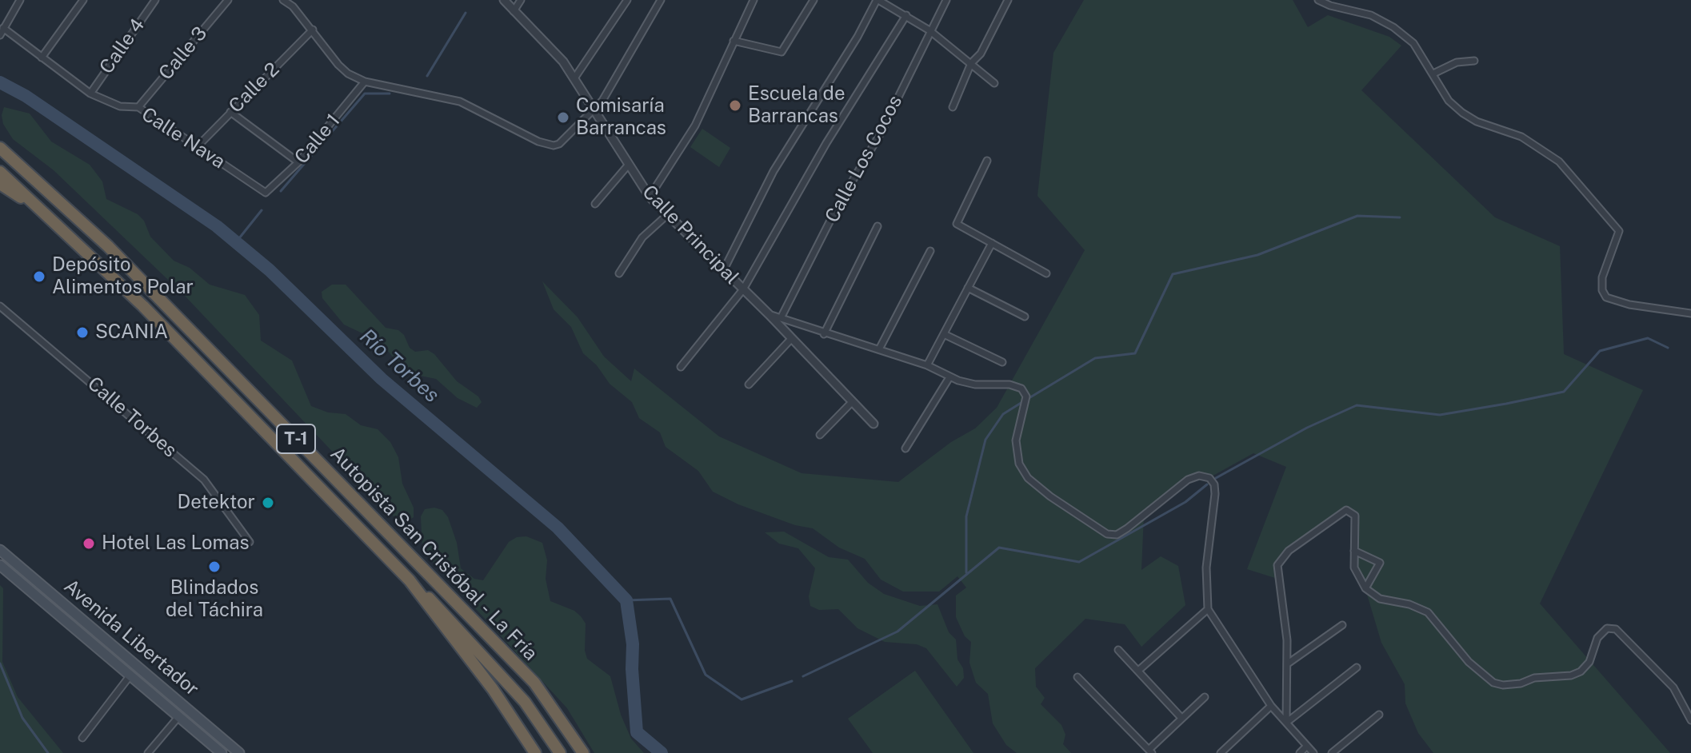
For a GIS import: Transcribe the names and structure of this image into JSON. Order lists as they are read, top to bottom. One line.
{"streets":{"highway":["T-1","Autopista San Cristóbal - La Fría"],"main road":["Avenida Libertador"],"street":["Calle 4","Calle 3","Calle 2","Calle Nava","Calle 1","Calle Los Cocos","Calle Principal","Calle Torbes"]},"crossings":[["Calle 4","Calle Nava"],["Calle 3","Calle Nava"],["Calle 2","Calle Nava"],["Calle Nava","Calle 1"]],"water":["Río Torbes"],"places":["Escuela de Barrancas","Comisaría Barrancas","Depósito Alimentos Polar","SCANIA","Detektor","Hotel Las Lomas","Blindados del Táchira"]}
